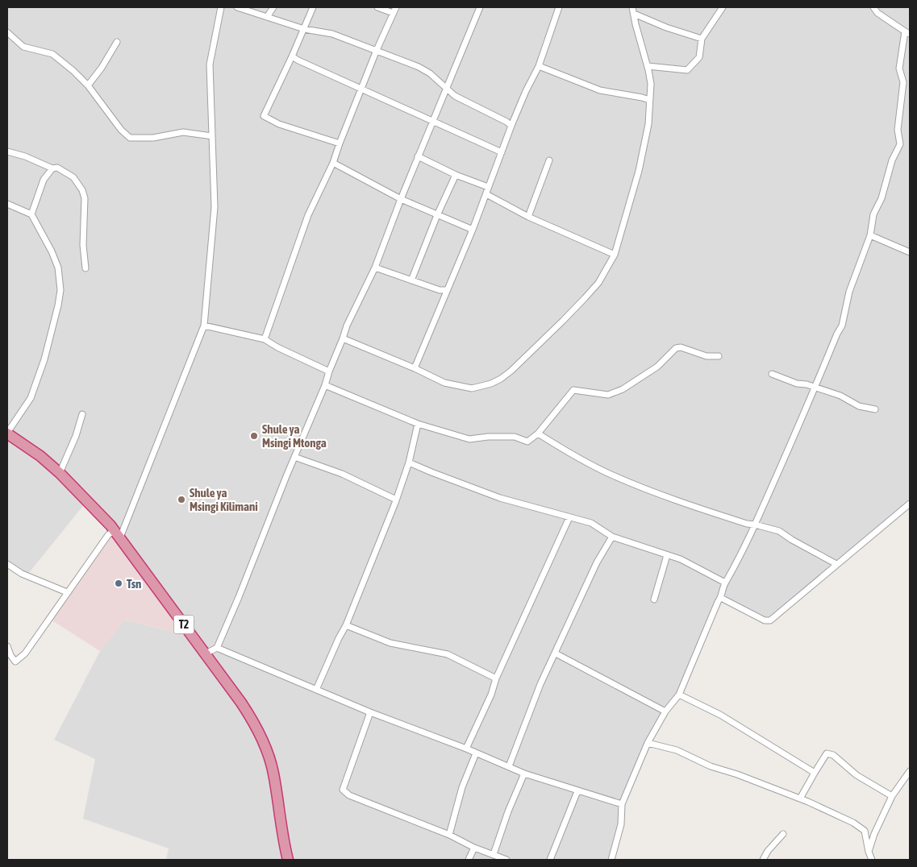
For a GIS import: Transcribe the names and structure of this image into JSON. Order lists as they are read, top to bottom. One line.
{"streets":{"highway":["T2"]},"places":["Shule ya Msingi Mtonga","Shule ya Msingi Kilimani","Tsn"]}
